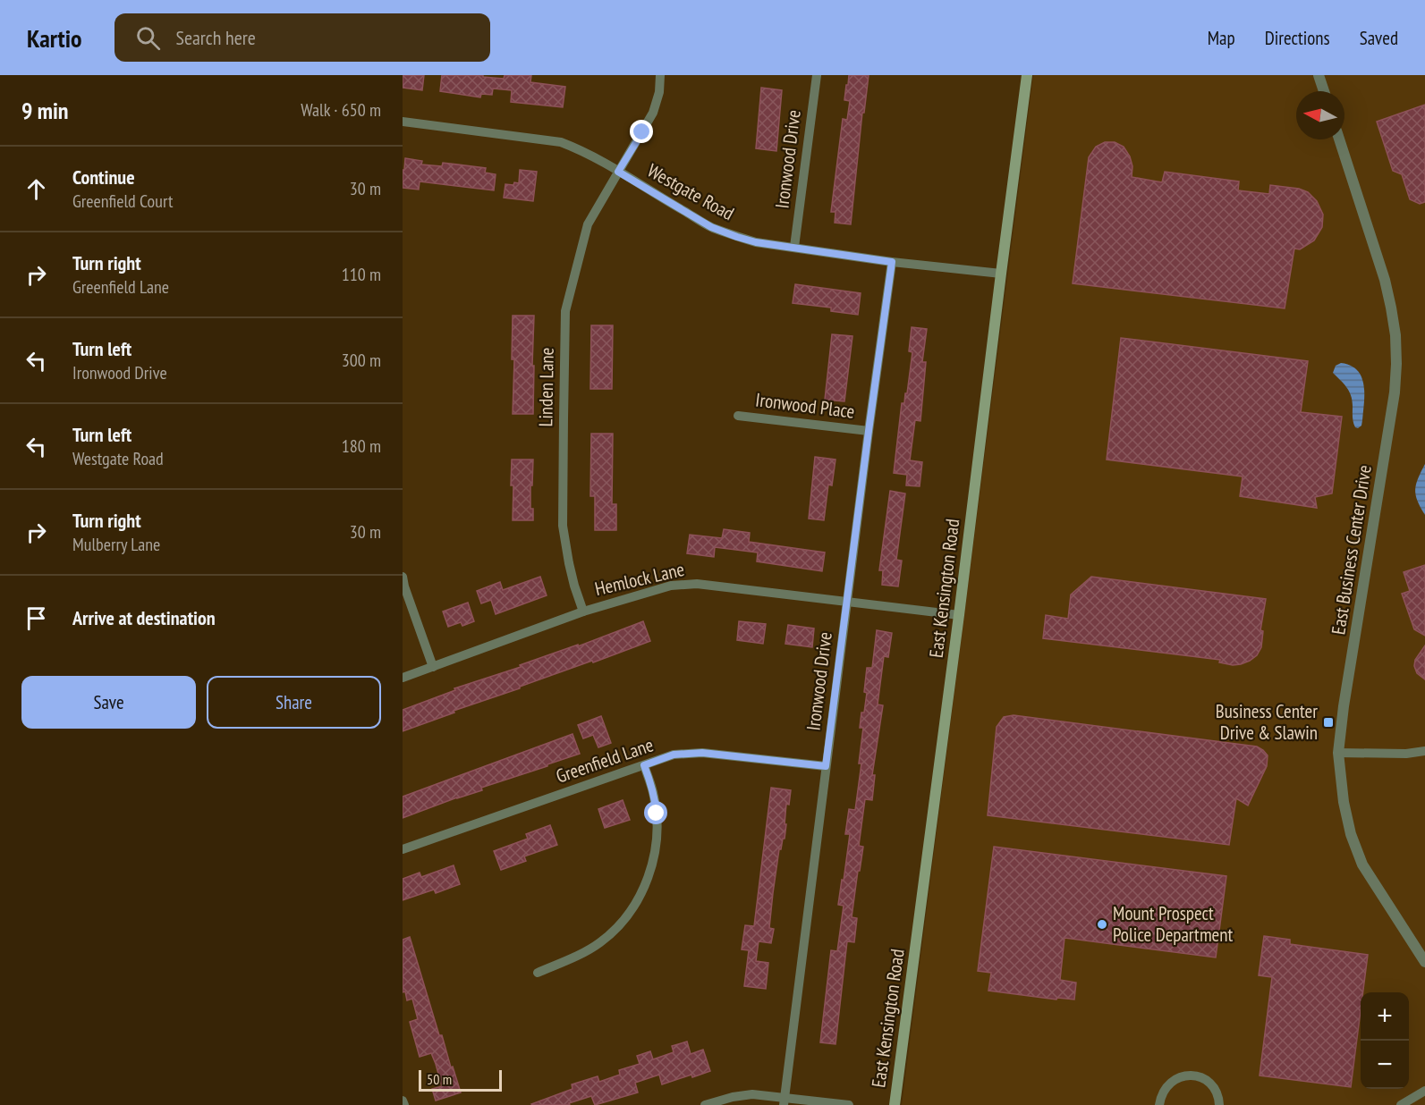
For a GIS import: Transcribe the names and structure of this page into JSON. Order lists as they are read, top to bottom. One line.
{"streets":{"main road":["East Kensington Road"],"street":["Ironwood Drive","Westgate Road","Linden Lane","Ironwood Place","East Business Center Drive","Hemlock Lane","Greenfield Lane"]},"crossings":[["Ironwood Drive","Westgate Road"],["Ironwood Drive","Ironwood Place"],["Ironwood Drive","Hemlock Lane"],["Ironwood Drive","Greenfield Lane"],["Westgate Road","Linden Lane"],["Westgate Road","East Kensington Road"],["Linden Lane","Hemlock Lane"],["Hemlock Lane","East Kensington Road"]],"places":{"transit":["Business Center Drive & Slawin"],"other":["Mount Prospect Police Department"]},"scale_bar":"50 m","north":"left","page":{"header":"Kartio","search":"Search here","nav":["Map","Directions","Saved"],"heading":["9 min","Walk · 650 m"],"list":[["Continue","Greenfield Court","30 m"],["Turn right","Greenfield Lane","110 m"],["Turn left","Ironwood Drive","300 m"],["Turn left","Westgate Road","180 m"],["Turn right","Mulberry Lane","30 m"],"Arrive at destination"],"buttons":["Save","Share"],"map_buttons":["+","−"],"scale":"50 m"}}
